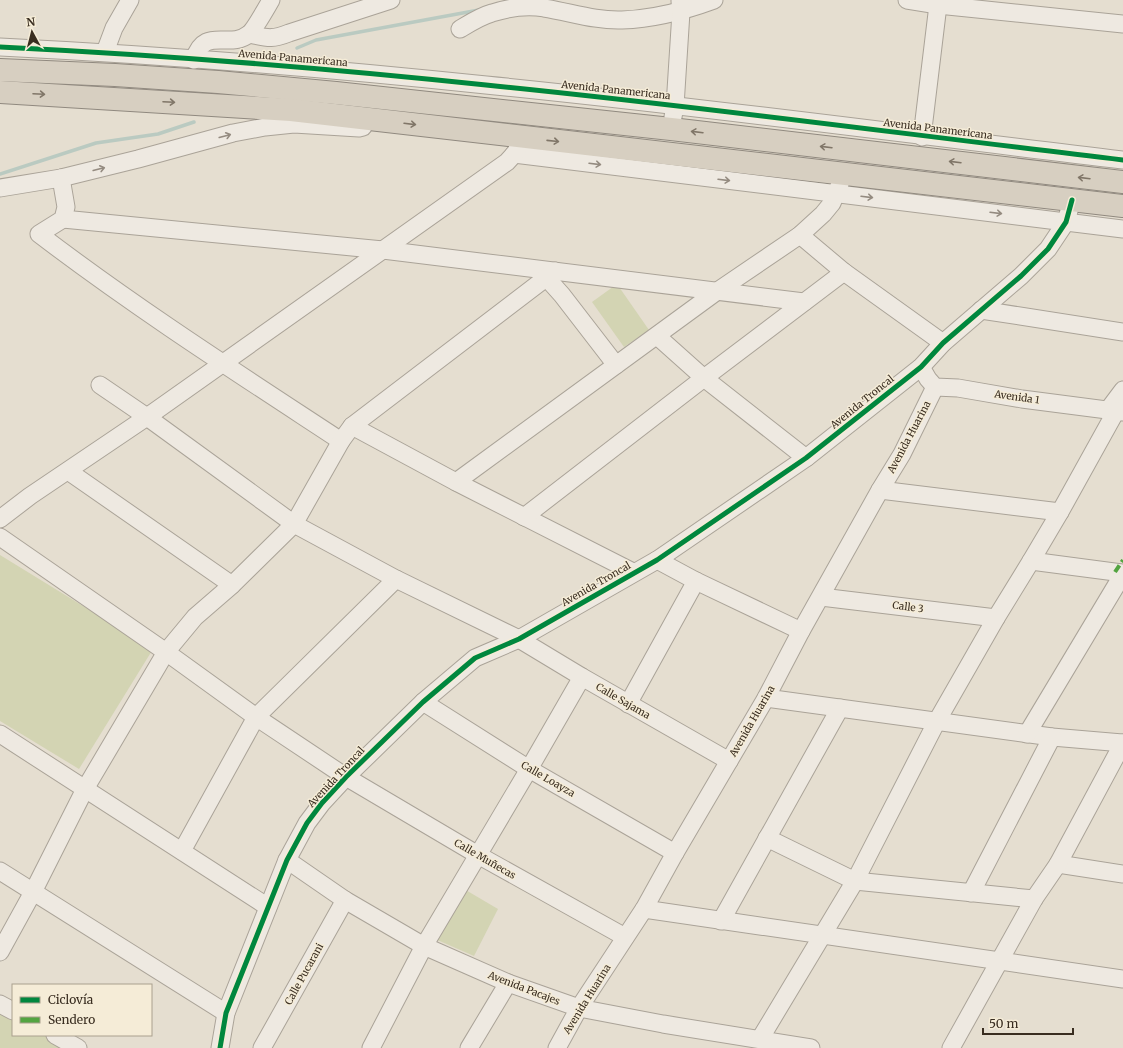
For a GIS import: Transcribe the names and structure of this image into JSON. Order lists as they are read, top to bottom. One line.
{"streets":{"street":["Avenida Panamericana","Avenida 1","Avenida Troncal","Avenida Huarina","Calle 3","Calle Sajama","Calle Loayza","Calle Muñecas","Calle Pucarani","Avenida Pacajes"]},"crossings":[["Avenida 1","Avenida Huarina"],["Avenida Troncal","Calle Sajama"],["Avenida Troncal","Calle Loayza"],["Avenida Troncal","Calle Muñecas"],["Avenida Troncal","Avenida Pacajes"],["Avenida Huarina","Calle 3"],["Avenida Huarina","Calle Sajama"],["Avenida Huarina","Calle Loayza"],["Avenida Huarina","Calle Muñecas"],["Avenida Huarina","Avenida Pacajes"],["Calle Pucarani","Avenida Pacajes"]],"legend":["Ciclovía","Sendero"],"scale_bar":"50 m","north":"top"}
